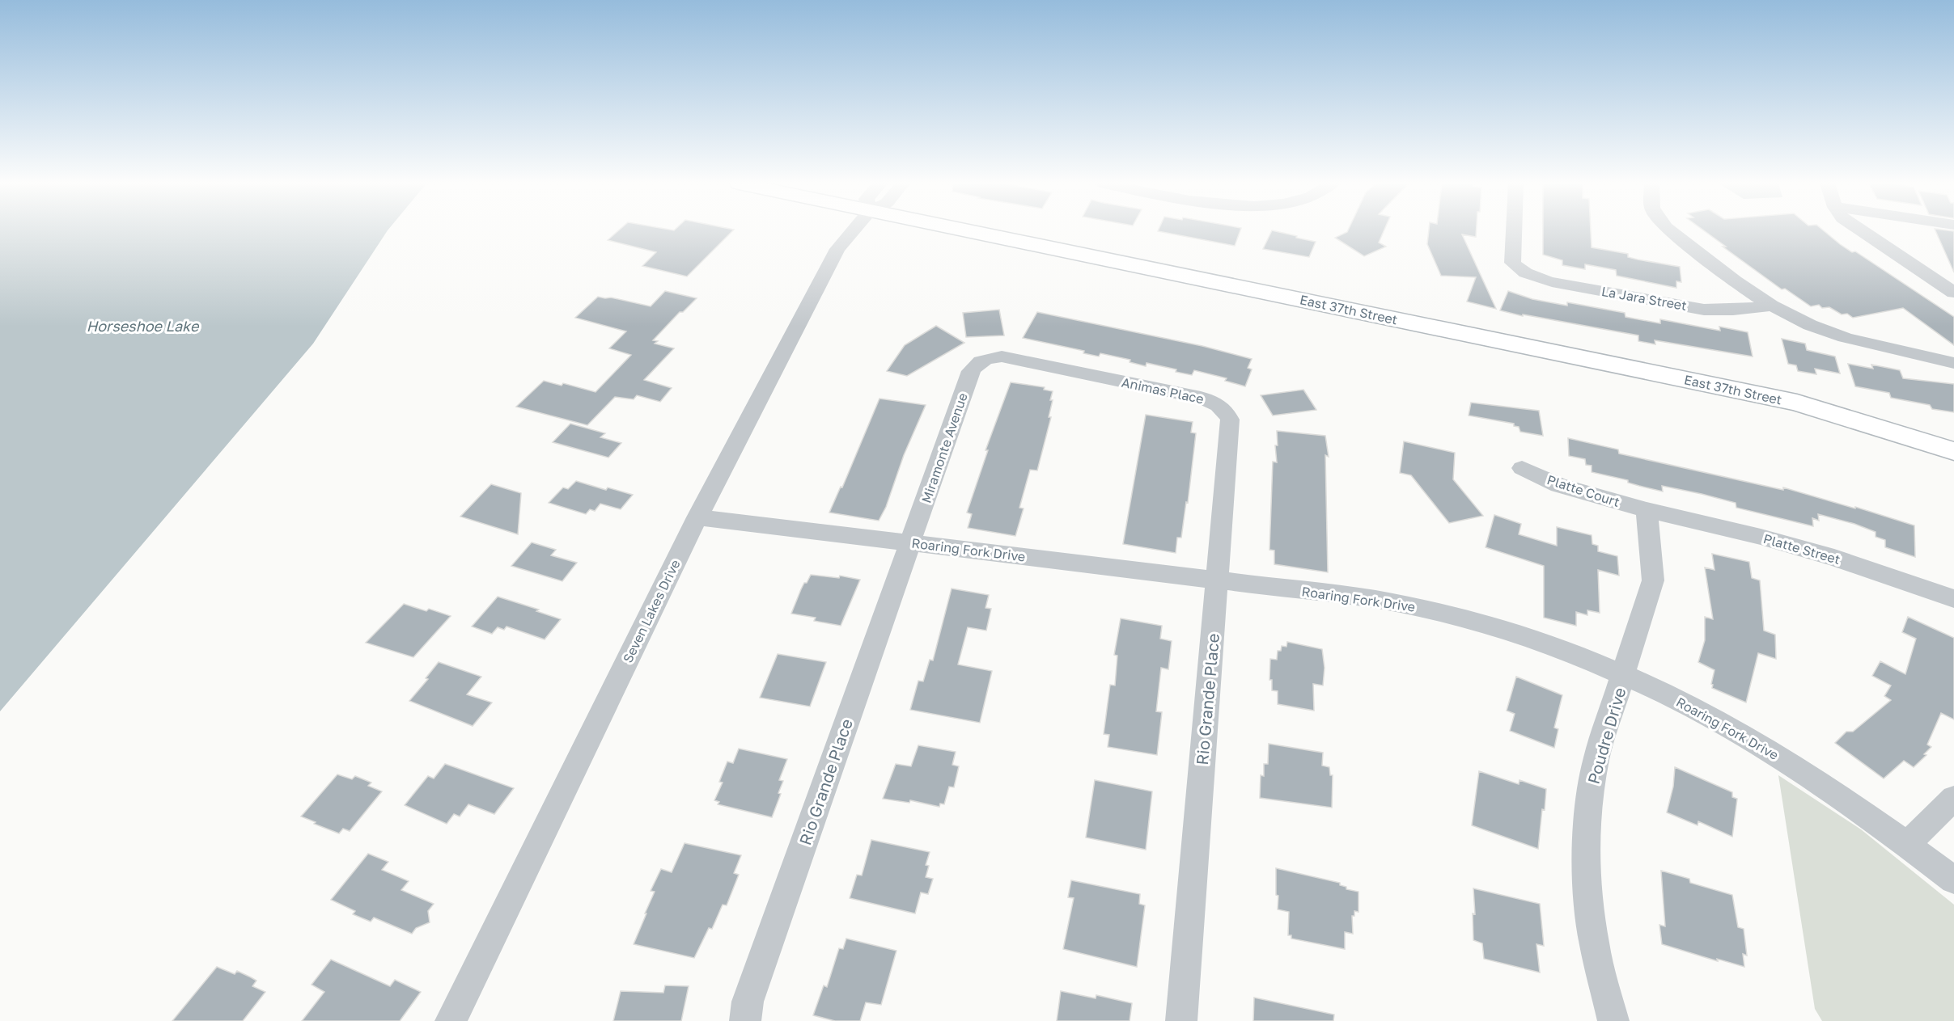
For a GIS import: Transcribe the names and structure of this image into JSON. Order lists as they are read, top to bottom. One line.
{"streets":{"main road":["East 37th Street"],"street":["La Jara Street","Animas Place","Miramonte Avenue","Platte Court","Platte Street","Roaring Fork Drive","Seven Lakes Drive","Rio Grande Place","Poudre Drive"]},"crossings":[["Animas Place","Miramonte Avenue"],["Animas Place","Roaring Fork Drive"],["Animas Place","Rio Grande Place"],["Miramonte Avenue","Roaring Fork Drive"],["Miramonte Avenue","Rio Grande Place"],["Platte Court","Platte Street"],["Platte Court","Poudre Drive"],["Platte Street","Poudre Drive"],["Roaring Fork Drive","Seven Lakes Drive"],["Roaring Fork Drive","Rio Grande Place"],["Roaring Fork Drive","Poudre Drive"]],"water":["Horseshoe Lake"]}
